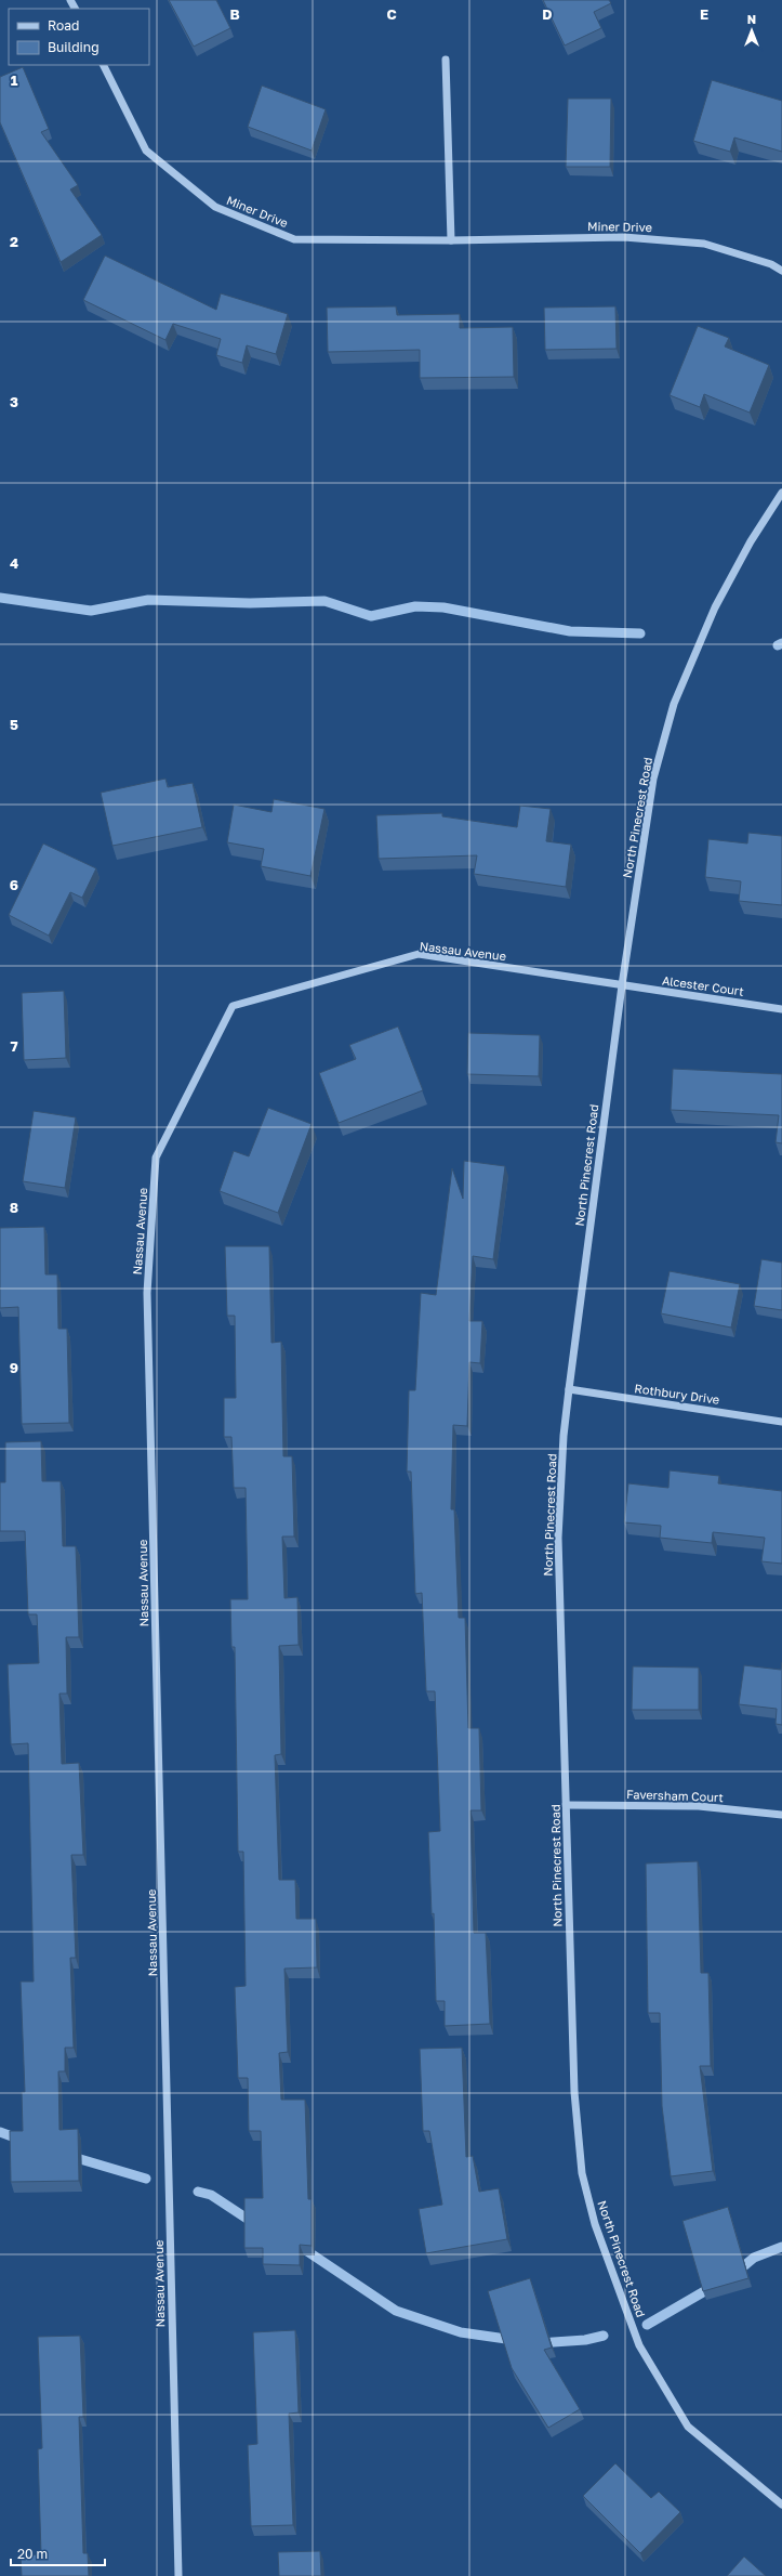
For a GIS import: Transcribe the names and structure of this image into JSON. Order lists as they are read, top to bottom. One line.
{"streets":{"street":["Miner Drive","North Pinecrest Road","Nassau Avenue","Alcester Court","Rothbury Drive","Faversham Court"]},"crossings":[["North Pinecrest Road","Nassau Avenue"],["North Pinecrest Road","Alcester Court"],["North Pinecrest Road","Rothbury Drive"],["North Pinecrest Road","Faversham Court"],["Nassau Avenue","Alcester Court"]],"legend":["Road","Building"],"scale_bar":"20 m","north":"top","grid":{"columns":["B","C","D","E"],"rows":["1","2","3","4","5","6","7","8","9"]}}
